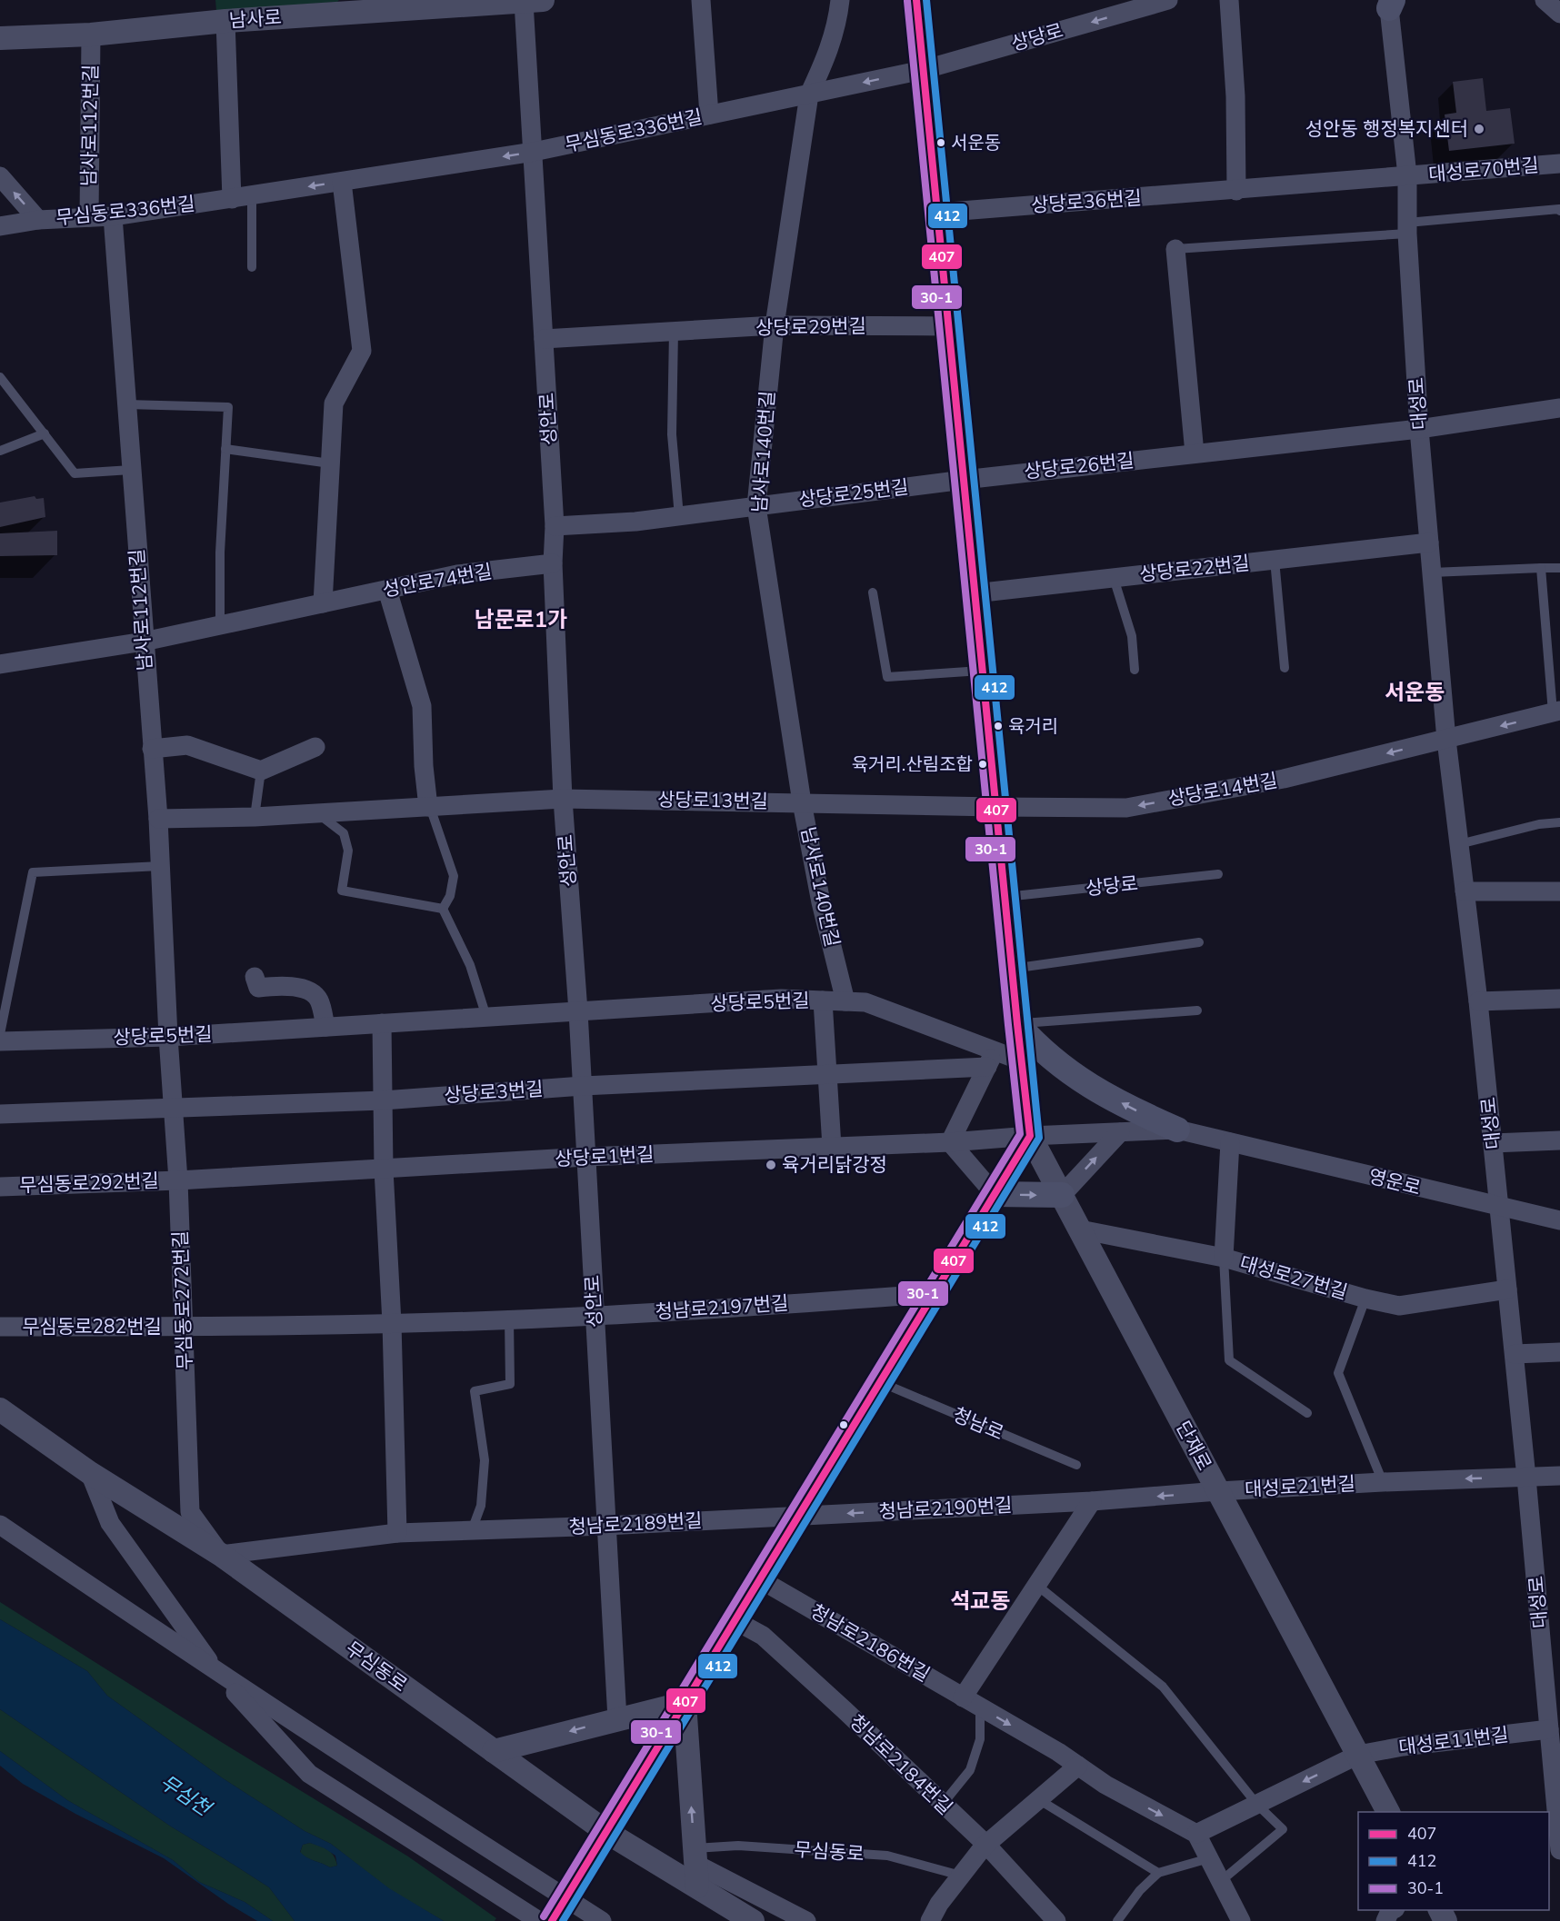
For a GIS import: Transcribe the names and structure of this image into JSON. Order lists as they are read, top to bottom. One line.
{"streets":{"street":["남사로","상당로","남사로112번길","무심동로336번길","대성로70번길","상당로36번길","상당로29번길","대성로","성안로","남사로140번길","상당로26번길","상당로25번길","상당로22번길","성안로74번길","상당로14번길","상당로13번길","상당로5번길","상당로3번길","상당로1번길","영운로","무심동로292번길","대성로27번길","무심동로272번길","청남로2197번길","무심동로282번길","단재로","대성로21번길","청남로2190번길","청남로2189번길","청남로2186번길","무심동로","대성로11번길","청남로2184번길"],"lane":["청남로"]},"crossings":[["남사로","남사로112번길"],["남사로","성안로"],["상당로","무심동로336번길"],["남사로112번길","무심동로336번길"],["남사로112번길","성안로74번길"],["남사로112번길","상당로13번길"],["남사로112번길","상당로5번길"],["남사로112번길","무심동로272번길"],["무심동로336번길","성안로"],["무심동로336번길","남사로140번길"],["대성로70번길","상당로36번길"],["대성로70번길","대성로"],["상당로36번길","대성로"],["상당로29번길","성안로"],["상당로29번길","남사로140번길"],["대성로","상당로26번길"],["대성로","상당로22번길"],["대성로","상당로14번길"],["대성로","영운로"],["대성로","대성로27번길"],["대성로","대성로21번길"],["대성로","대성로11번길"],["성안로","상당로25번길"],["성안로","성안로74번길"],["성안로","상당로13번길"],["성안로","상당로5번길"],["성안로","상당로3번길"],["성안로","상당로1번길"],["성안로","청남로2197번길"],["성안로","청남로2189번길"],["남사로140번길","상당로25번길"],["남사로140번길","상당로13번길"],["남사로140번길","상당로5번길"],["상당로26번길","상당로25번길"],["상당로14번길","상당로13번길"],["상당로5번길","상당로3번길"],["상당로5번길","무심동로272번길"],["상당로3번길","무심동로272번길"],["상당로1번길","영운로"],["상당로1번길","무심동로292번길"],["상당로1번길","무심동로272번길"],["상당로1번길","단재로"],["영운로","단재로"],["무심동로292번길","무심동로272번길"],["대성로27번길","단재로"],["대성로27번길","대성로21번길"],["무심동로272번길","청남로2197번길"],["무심동로272번길","무심동로282번길"],["무심동로272번길","청남로2189번길"],["무심동로272번길","무심동로"],["청남로2197번길","무심동로282번길"],["단재로","대성로21번길"],["단재로","청남로2190번길"],["단재로","대성로11번길"],["대성로21번길","청남로2190번길"],["청남로2190번길","청남로2189번길"],["청남로2189번길","무심동로"]],"one_way":["상당로","무심동로336번길","상당로14번길","청남로2190번길","청남로2186번길"],"districts":["남문로1가","서운동","석교동"],"water":["무심천"],"places":["성안동 행정복지센터","서운동","육거리","육거리.산림조합","육거리닭강정"],"lines":["transit line 407","transit line 412","transit line 30-1"],"legend":["407","412","30-1"]}
